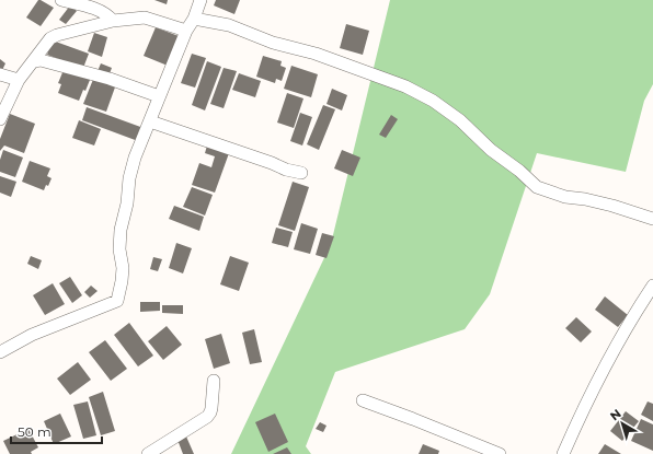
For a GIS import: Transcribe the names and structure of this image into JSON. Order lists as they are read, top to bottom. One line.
{"scale_bar":"50 m","north":"top left"}
